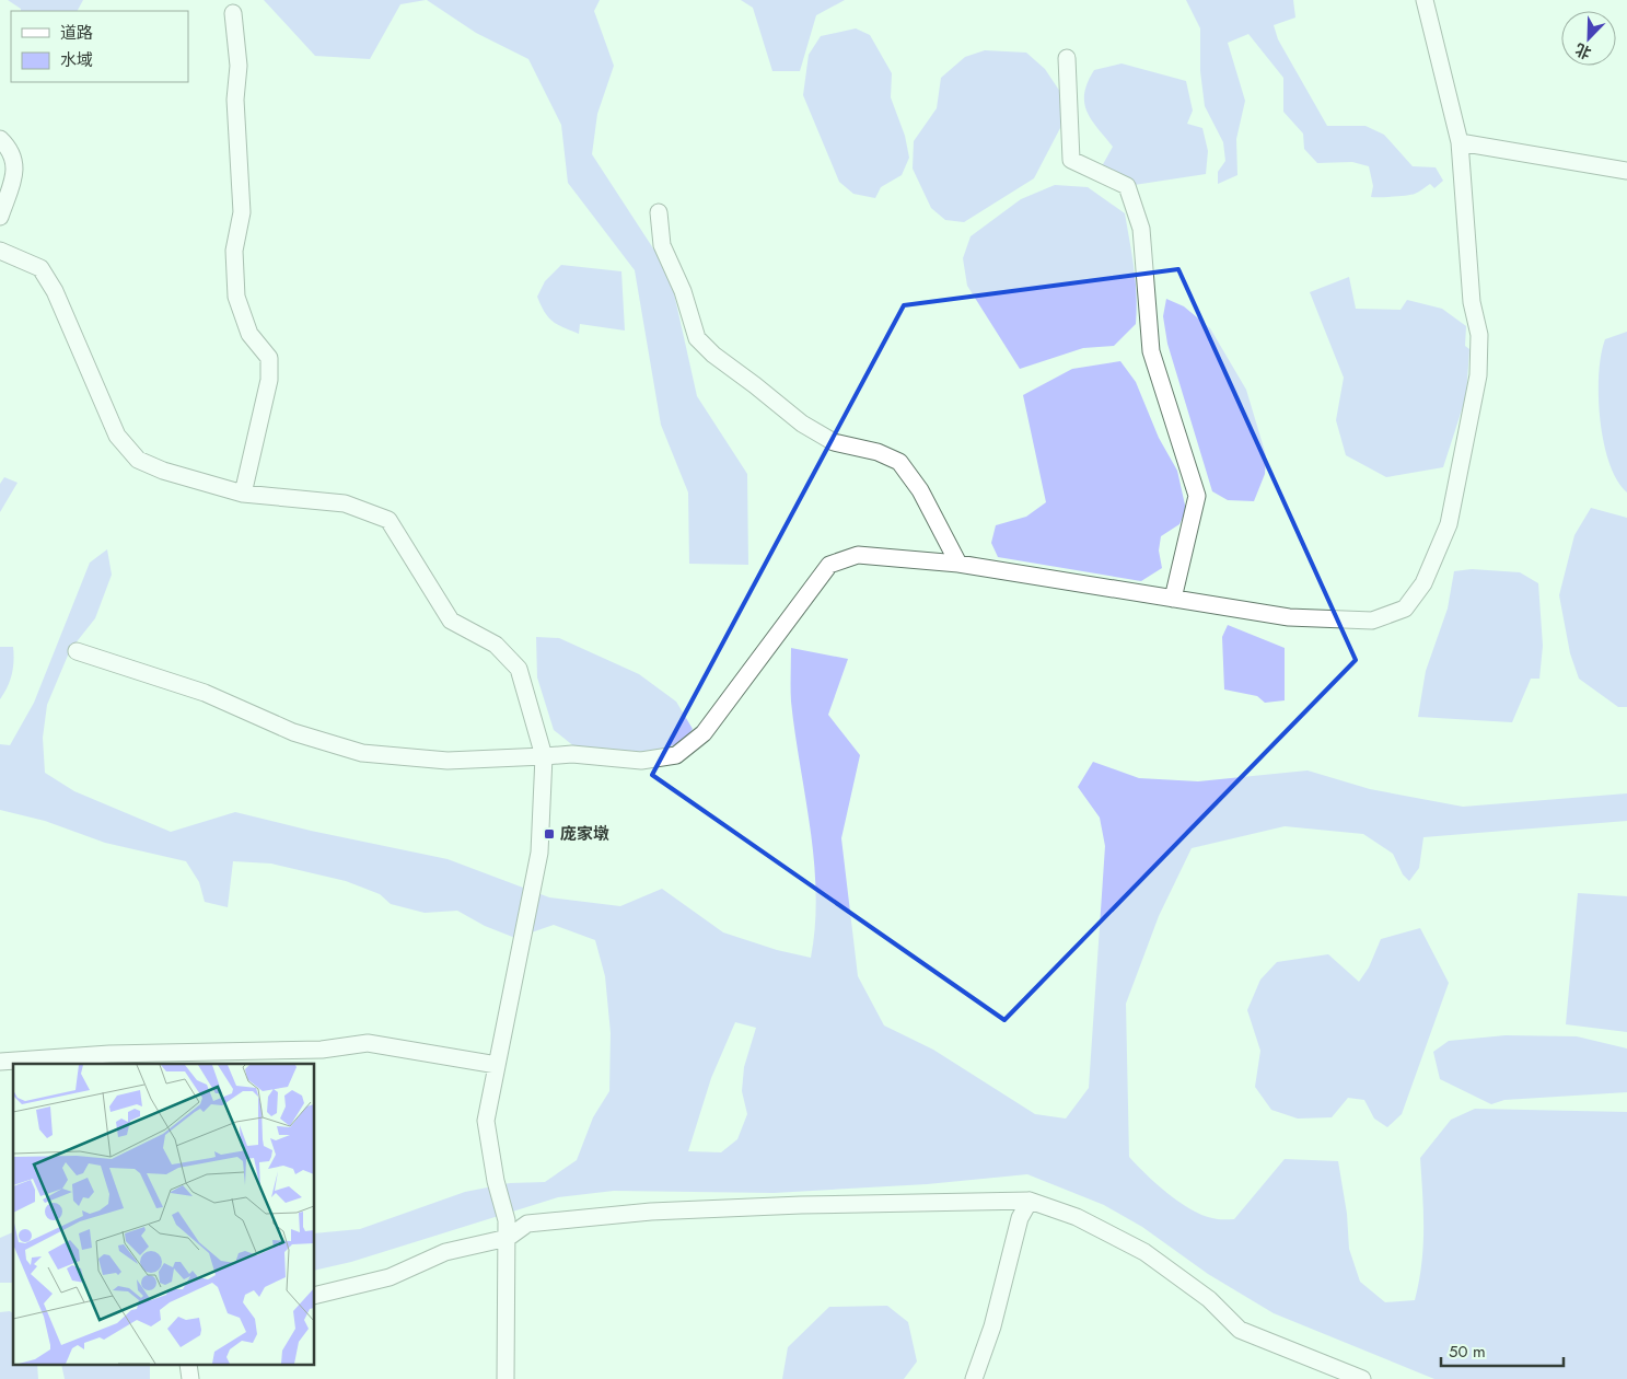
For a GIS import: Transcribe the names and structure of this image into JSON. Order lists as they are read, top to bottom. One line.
{"places":{"transit":["庞家墩"]},"legend":["道路","水域"],"scale_bar":"50 m","north":"bottom left"}
